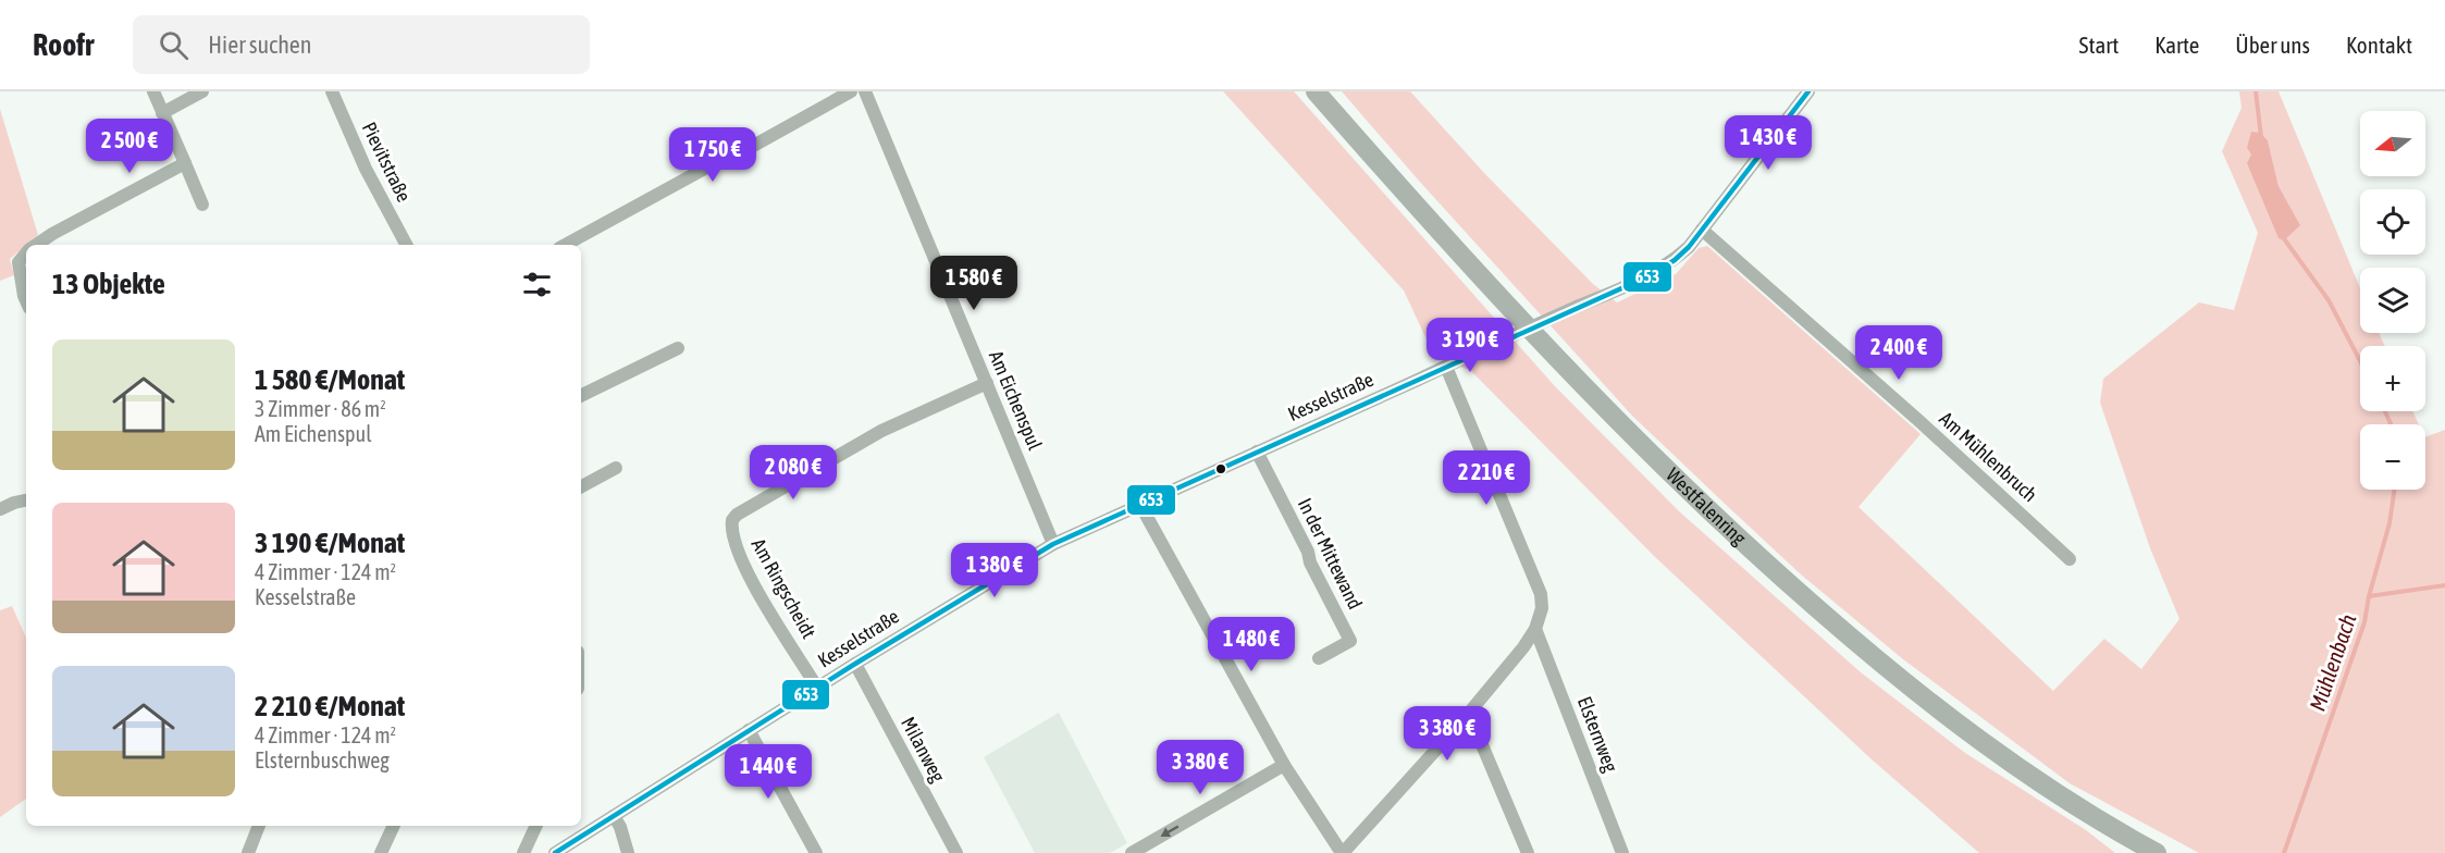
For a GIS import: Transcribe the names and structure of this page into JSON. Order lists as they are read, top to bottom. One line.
{"streets":{"main road":["Westfalenring"],"street":["Pievitstraße","Kesselstraße","Am Eichenspul","Am Mühlenbruch","In der Mittewand","Am Ringscheidt","Elsternweg","Milanweg"]},"crossings":[["Kesselstraße","Am Eichenspul"],["Kesselstraße","Am Mühlenbruch"],["Kesselstraße","In der Mittewand"],["Kesselstraße","Am Ringscheidt"],["Kesselstraße","Milanweg"],["Am Eichenspul","Am Ringscheidt"]],"water":["Mühlenbach"],"lines":["transit line 653"],"north":"left","page":{"header":"Roofr","search":"Hier suchen","nav":["Start","Karte","Über uns","Kontakt"],"map_buttons":["+","−"],"price":["1 430 €","2 500 €","1 750 €","1 580 €","3 190 €","2 400 €","2 080 €","2 210 €","1 380 €","1 480 €","3 380 €","3 380 €","1 440 €"],"heading":"13 Objekte","list":[{"name":"1 580 €/Monat","note":"3 Zimmer · 86 m² · Am Eichenspul"},{"name":"3 190 €/Monat","note":"4 Zimmer · 124 m² · Kesselstraße"},{"name":"2 210 €/Monat","note":"4 Zimmer · 124 m² · Elsternbuschweg"}]}}
